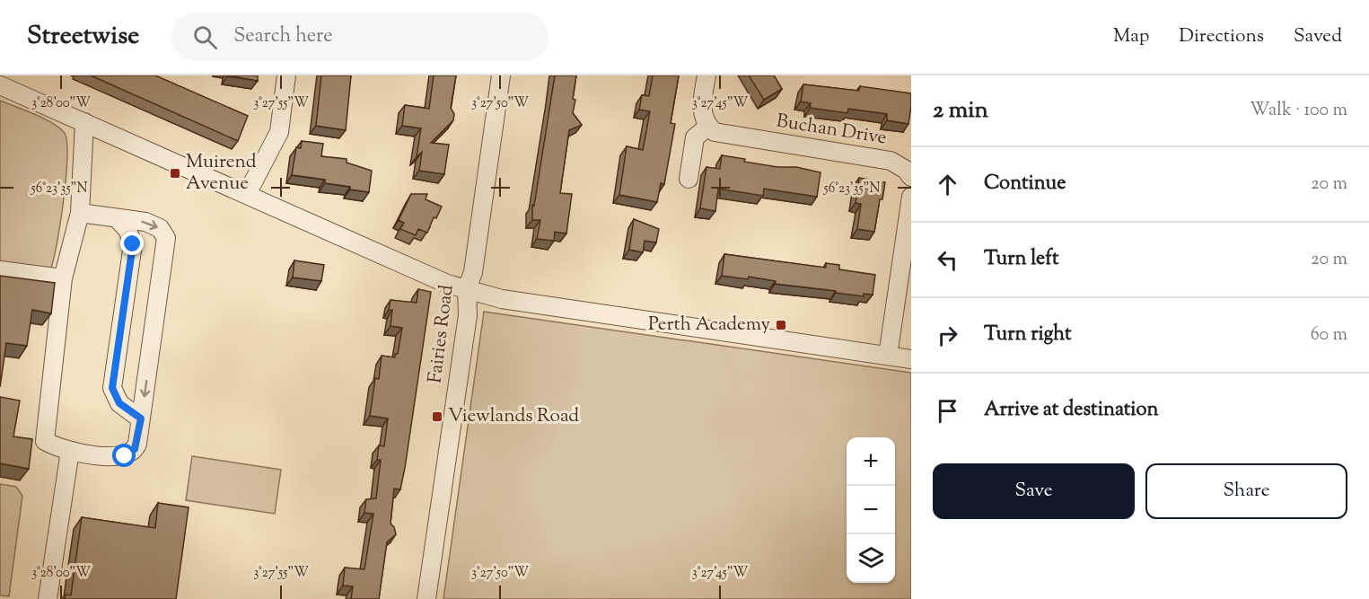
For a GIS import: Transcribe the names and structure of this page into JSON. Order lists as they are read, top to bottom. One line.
{"streets":{"street":["Buchan Drive","Fairies Road"]},"places":{"transit":["Muirend Avenue","Perth Academy","Viewlands Road"]},"page":{"header":"Streetwise","search":"Search here","nav":["Map","Directions","Saved"],"heading":["2 min","Walk · 100 m"],"list":[["Continue","20 m"],["Turn left","20 m"],["Turn right","60 m"],"Arrive at destination"],"map_buttons":["+","−"],"buttons":["Save","Share"]},"coordinates":["3°28'00\"W","3°27'55\"W","3°27'50\"W","3°27'45\"W","56°23'35\"N"]}
